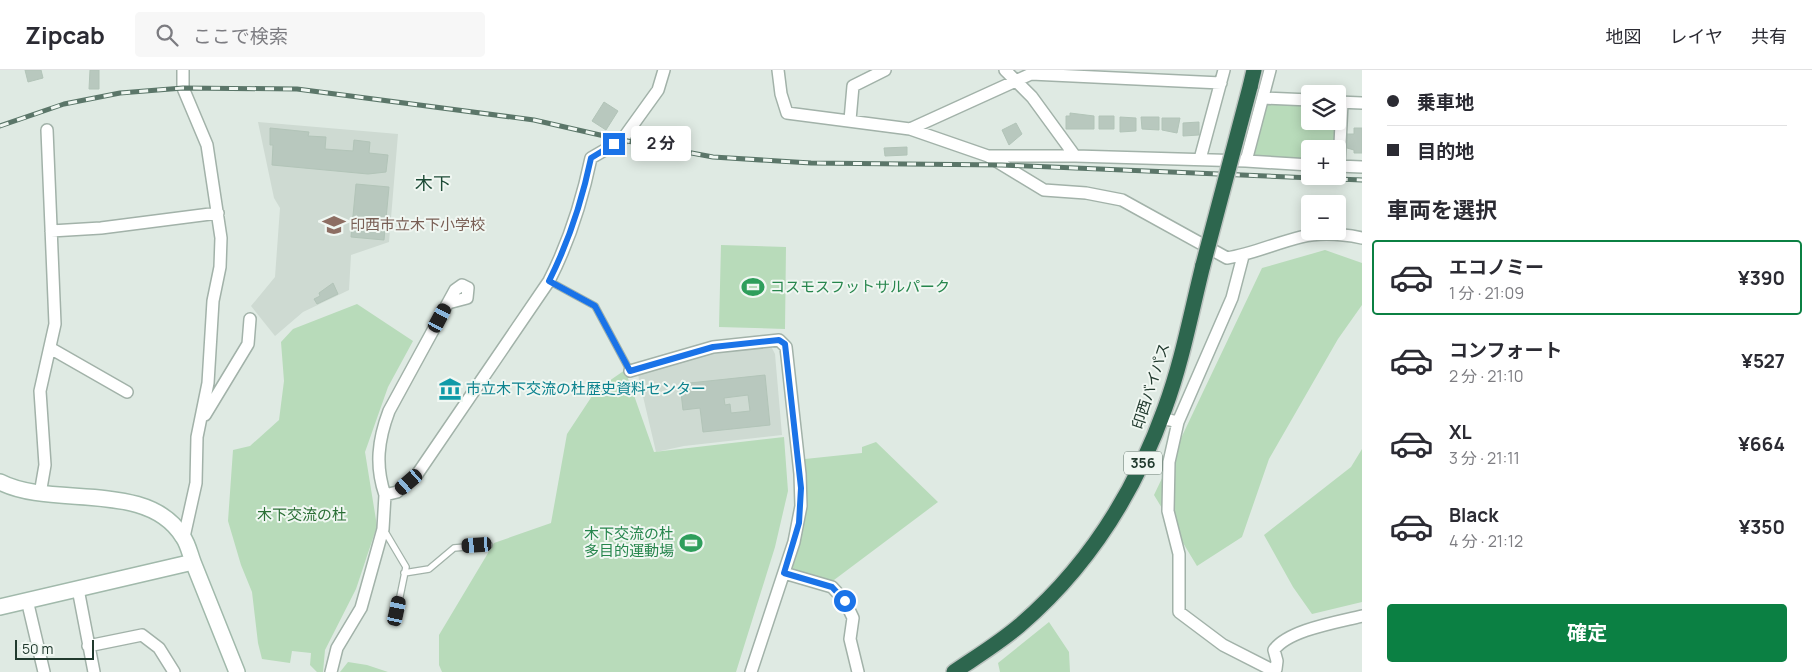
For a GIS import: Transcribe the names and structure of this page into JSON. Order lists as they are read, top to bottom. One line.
{"streets":{"highway":["印西バイパス","356"]},"districts":["木下"],"parks":["木下交流の杜"],"places":{"school or university":["印西市立木下小学校"],"sports":["コスモスフットサルパーク","木下交流の杜 多目的運動場"],"museum":["市立木下交流の杜歴史資料センター"]},"scale_bar":"50 m","page":{"header":"Zipcab","search":"ここで検索","nav":["地図","レイヤ","共有"],"banner":["乗車地","目的地"],"map_buttons":["+","−"],"bubble":"2 分","heading":"車両を選択","list":[{"name":"エコノミー","note":"1 分 · 21:09","value":"¥390"},{"name":"コンフォート","note":"2 分 · 21:10","value":"¥527"},{"name":"XL","note":"3 分 · 21:11","value":"¥664"},{"name":"Black","note":"4 分 · 21:12","value":"¥350"}],"buttons":"確定","scale":"50 m"}}
